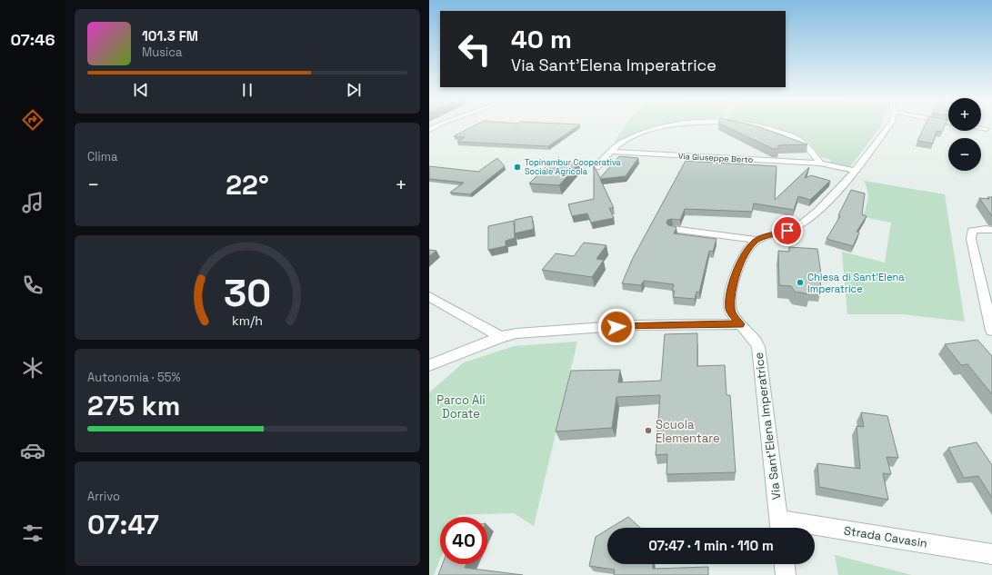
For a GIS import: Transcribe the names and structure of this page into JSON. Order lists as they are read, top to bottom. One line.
{"streets":{"street":["Via Giuseppe Berto","Via Sant'Elena Imperatrice","Strada Cavasin"]},"crossings":[["Via Sant'Elena Imperatrice","Strada Cavasin"]],"parks":["Parco Ali Dorate"],"places":["Topinambur Cooperativa Sociale Agricola","Chiesa di Sant'Elena Imperatrice","Scuola Elementare"],"page":{"tabs":"07:46","turn":["40 m","Via Sant'Elena Imperatrice"],"song":["101.3 FM","Musica"],"map_buttons":["+","−"],"tile":["Clima",["Autonomia · 55%","275 km"],["Arrivo","07:47"]],"heat":["−","22°","+"],"limit":"40","trip":"07:47 · 1 min · 110 m","gauge":["30","km/h"]}}
